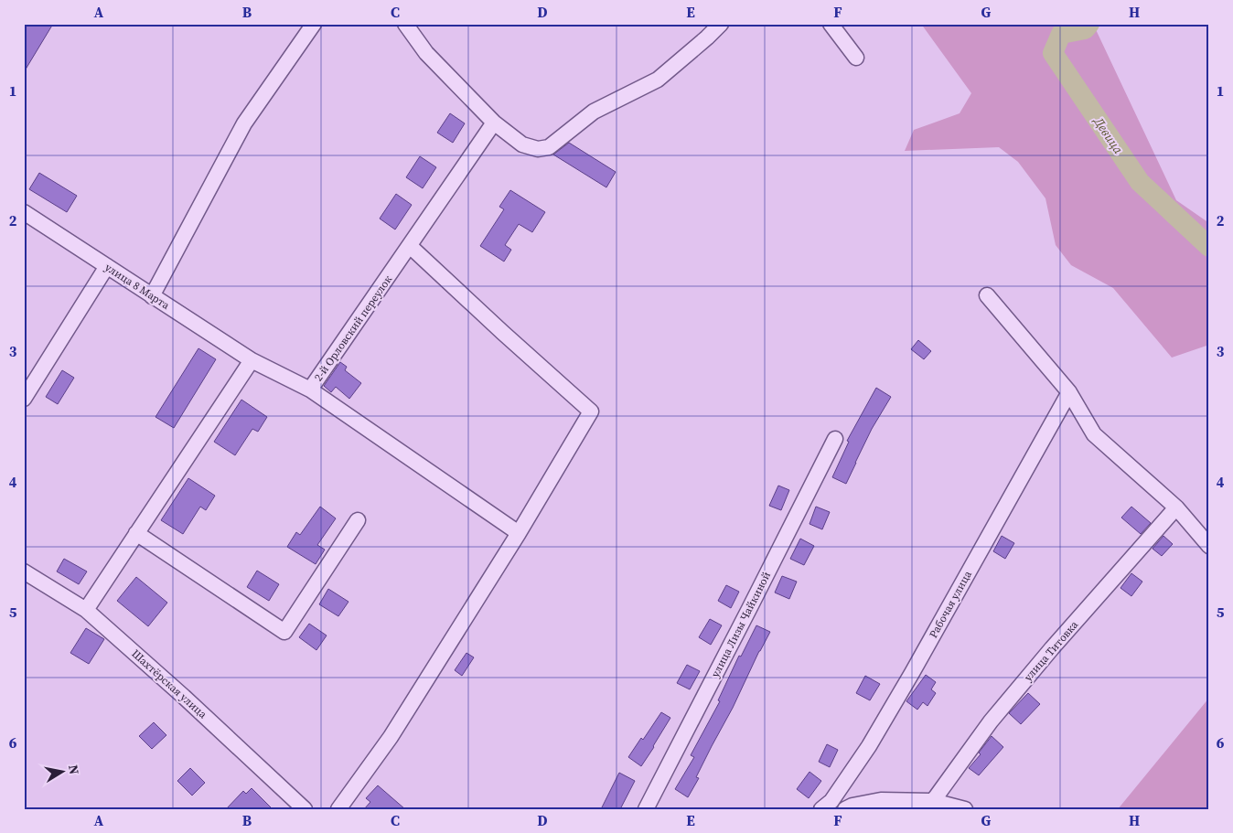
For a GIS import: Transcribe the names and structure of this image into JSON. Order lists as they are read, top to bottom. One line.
{"streets":{"street":["улица 8 Марта","2-й Орловский переулок","Рабочая улица","улица Лизы Чайкиной","улица Титовка","Шахтёрская улица"]},"crossings":[["улица 8 Марта","2-й Орловский переулок"]],"water":["Девица"],"north":"right","grid":{"columns":["A","B","C","D","E","F","G","H"],"rows":["1","2","3","4","5","6"]}}
